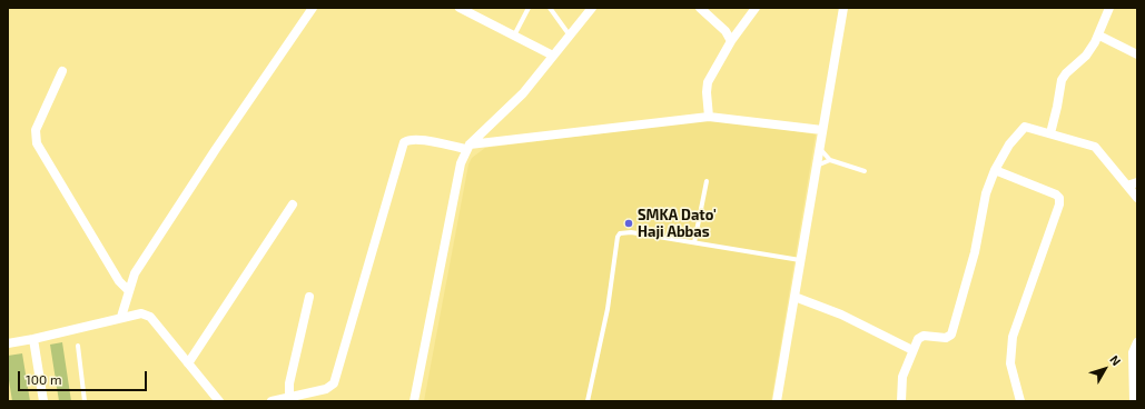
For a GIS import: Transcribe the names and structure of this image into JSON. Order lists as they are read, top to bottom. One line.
{"places":["SMKA Dato' Haji Abbas"],"scale_bar":"100 m","north":"top right"}
